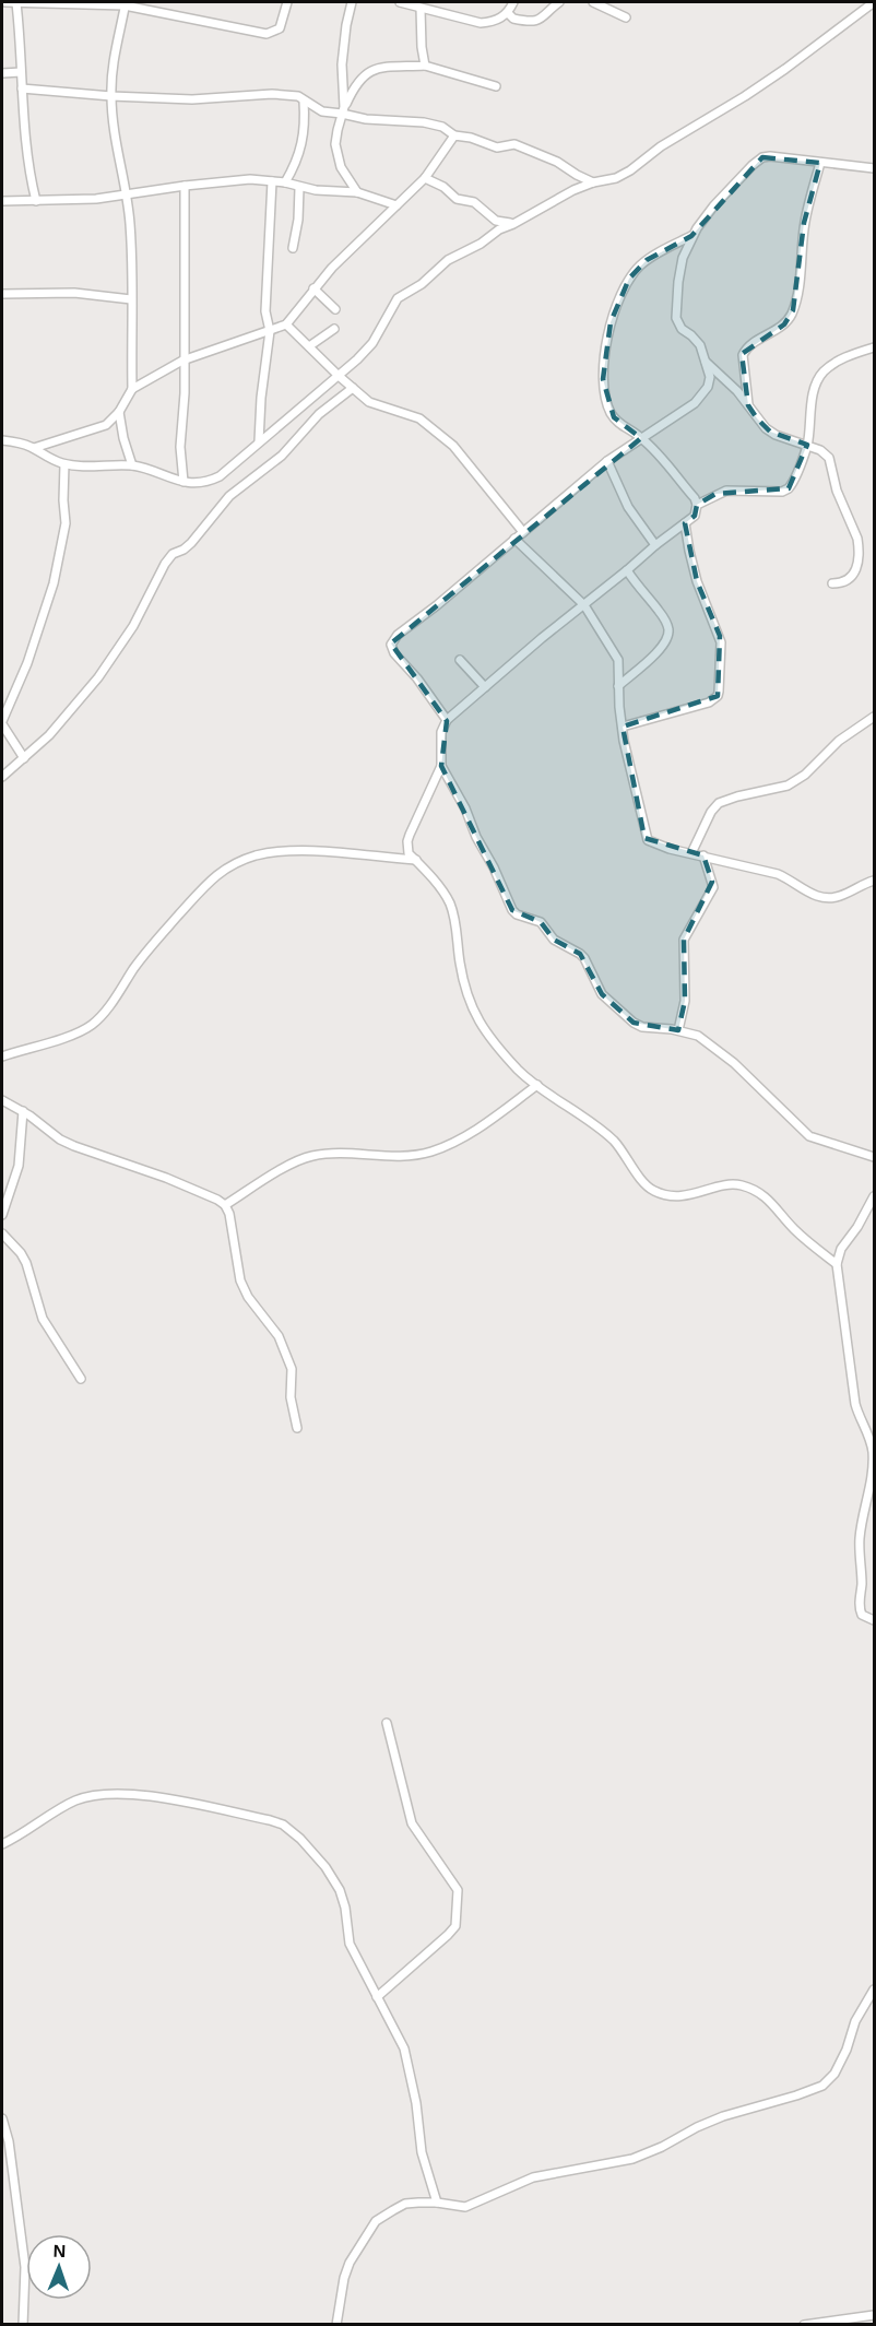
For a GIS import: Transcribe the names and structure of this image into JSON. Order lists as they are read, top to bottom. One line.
{"north":"top"}
